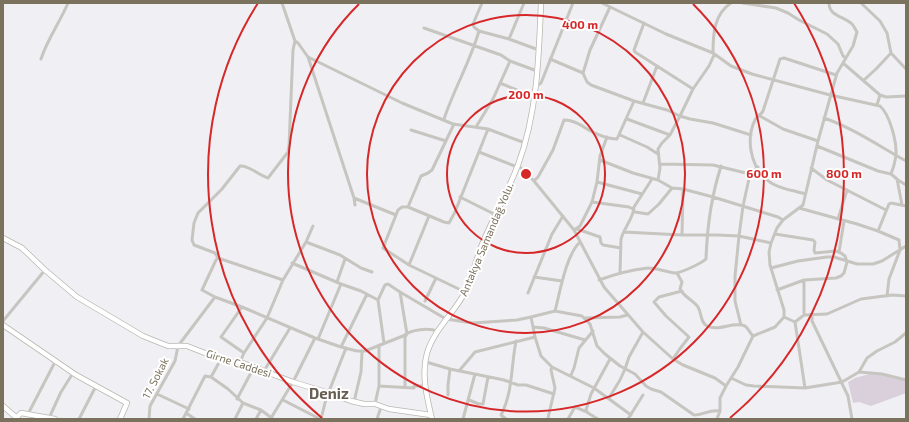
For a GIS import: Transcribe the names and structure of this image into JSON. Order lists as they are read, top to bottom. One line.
{"streets":{"street":["Antakya Samandağ Yolu.","Girne Caddesi","17. Sokak"]},"crossings":[["Antakya Samandağ Yolu.","Girne Caddesi"],["Girne Caddesi","17. Sokak"]],"districts":["Deniz"],"rings":["400 m","200 m","600 m","800 m"]}
